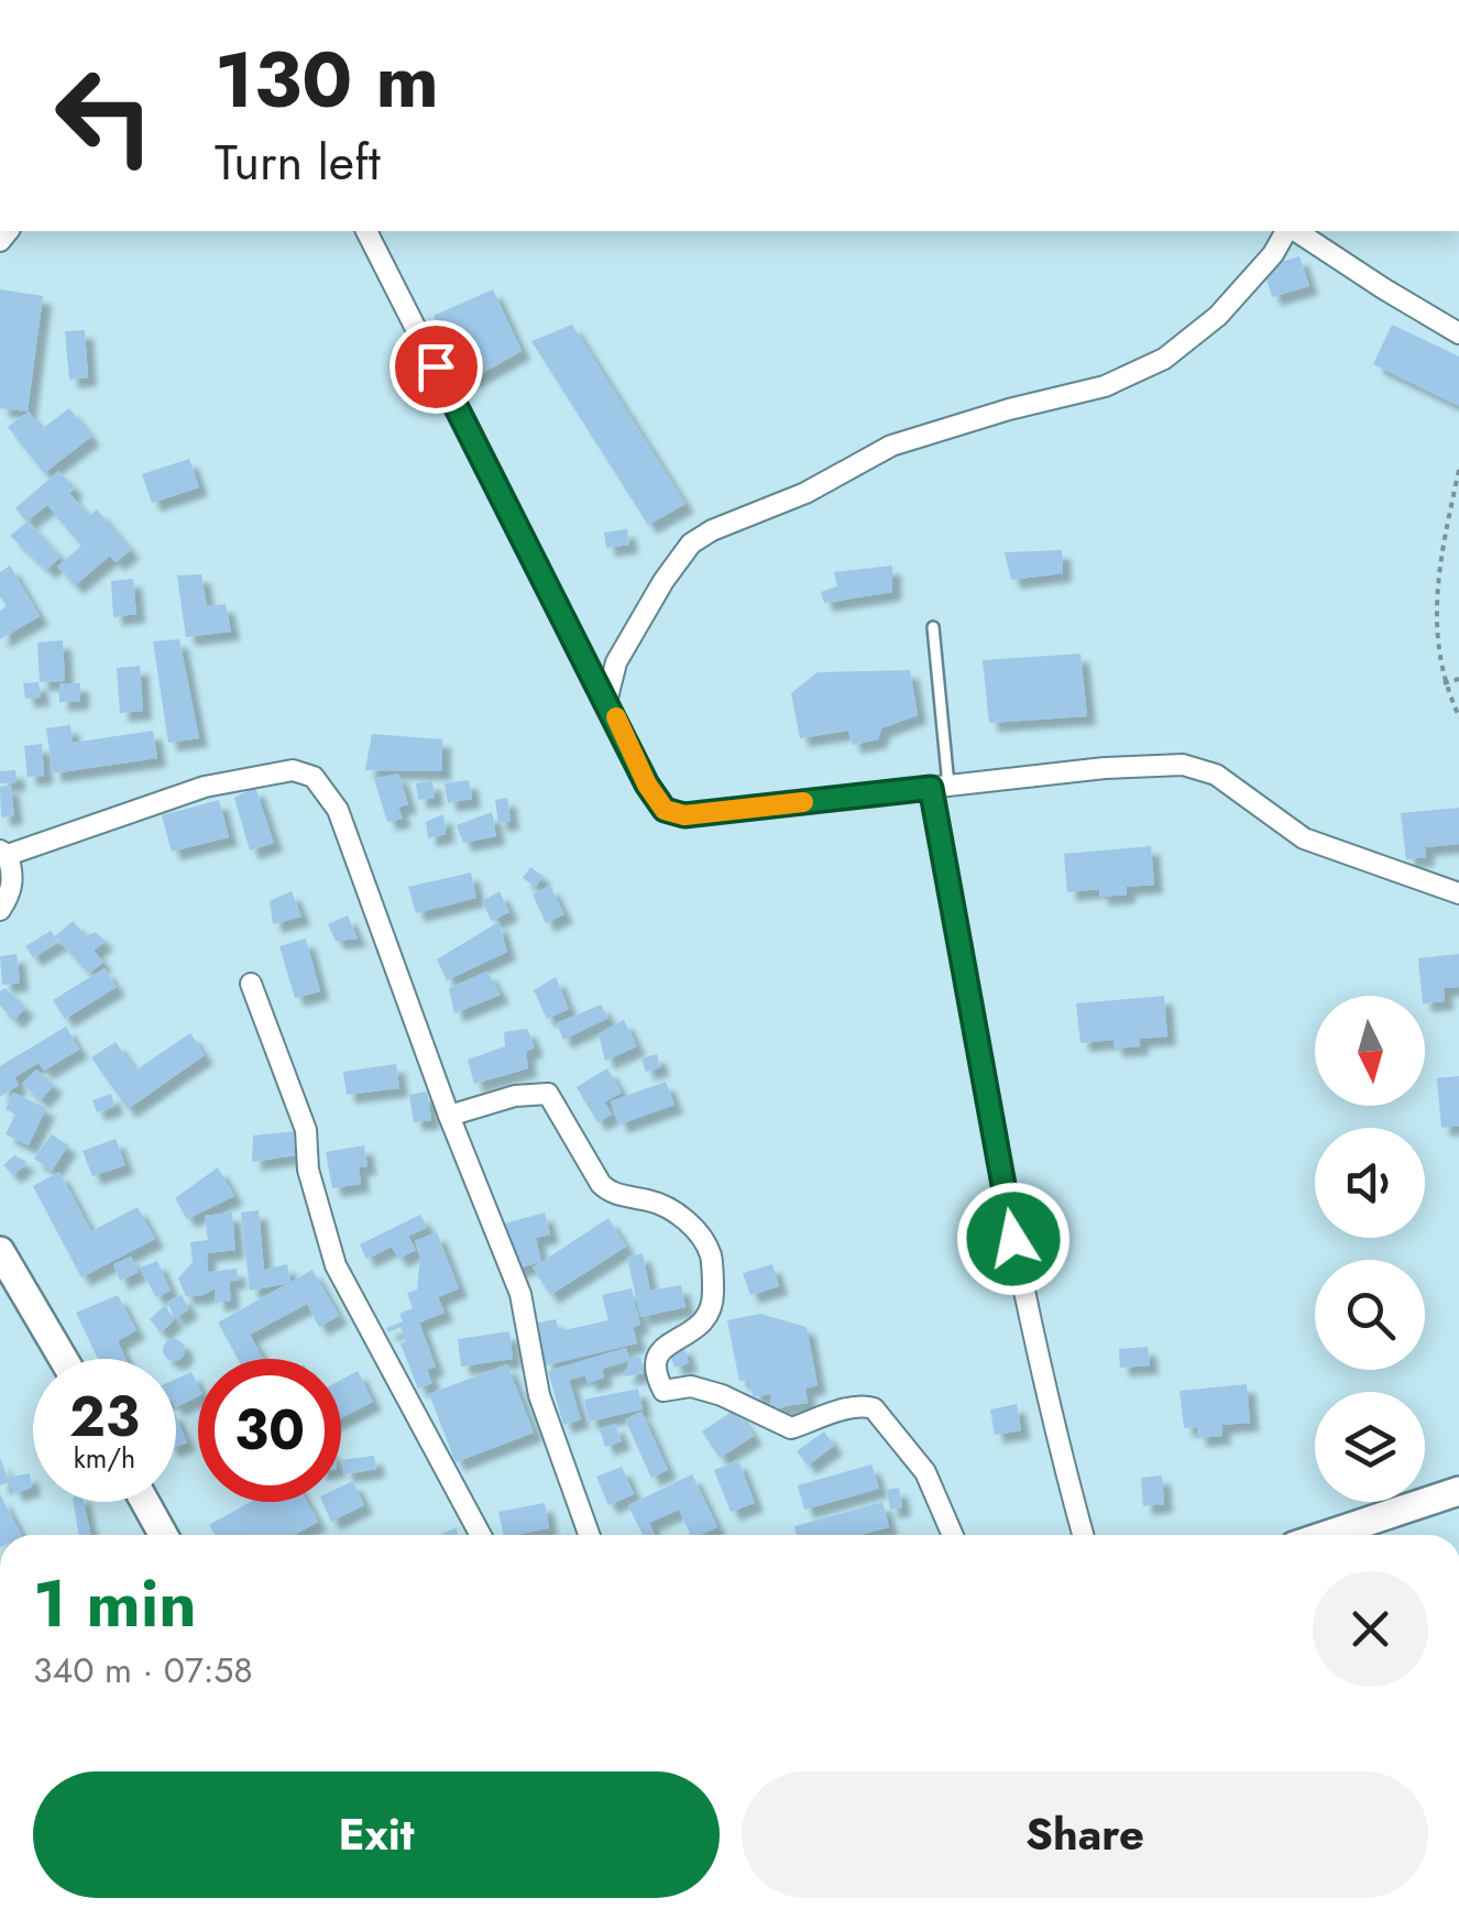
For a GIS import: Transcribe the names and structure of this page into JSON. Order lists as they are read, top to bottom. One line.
{"north":"bottom","page":{"turn":["130 m","Turn left"],"speed":"23 km/h","limit":"30","heading":["1 min","340 m · 07:58"],"buttons":["Exit","Share"]}}
